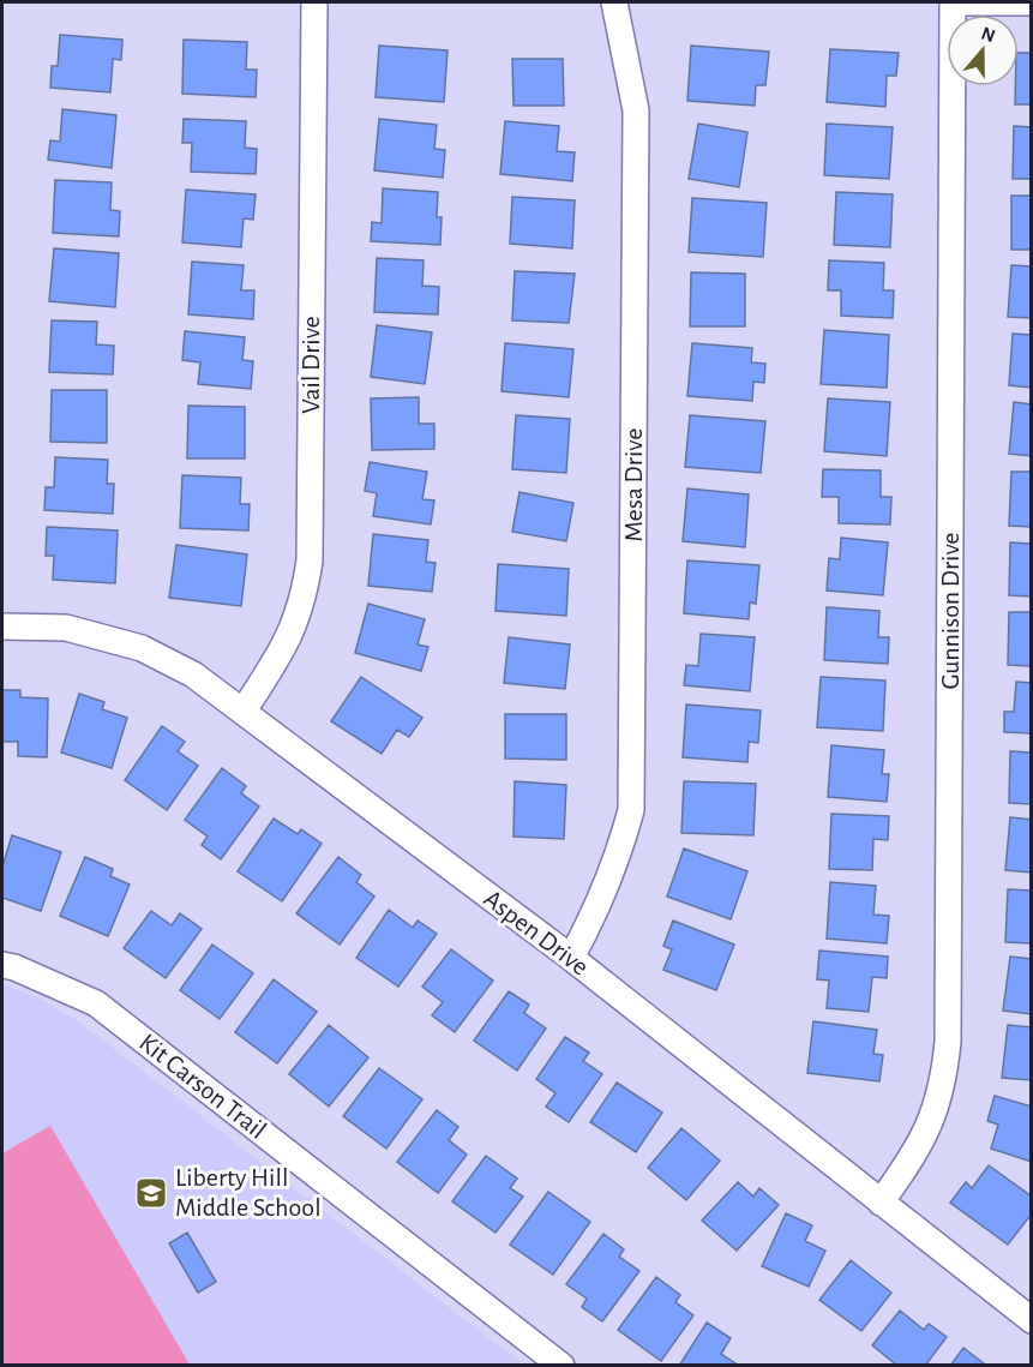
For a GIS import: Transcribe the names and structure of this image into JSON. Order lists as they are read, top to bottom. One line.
{"streets":{"street":["Vail Drive","Mesa Drive","Gunnison Drive","Aspen Drive","Kit Carson Trail"]},"crossings":[["Vail Drive","Aspen Drive"],["Mesa Drive","Aspen Drive"],["Gunnison Drive","Aspen Drive"]],"places":{"school or university":["Liberty Hill Middle School"]},"north":"top"}
